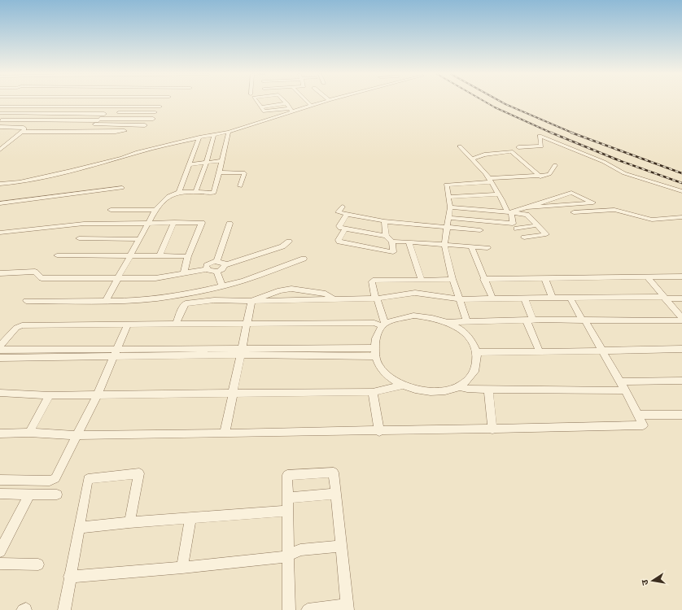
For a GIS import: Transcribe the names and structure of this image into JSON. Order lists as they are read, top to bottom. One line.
{"north":"left"}
